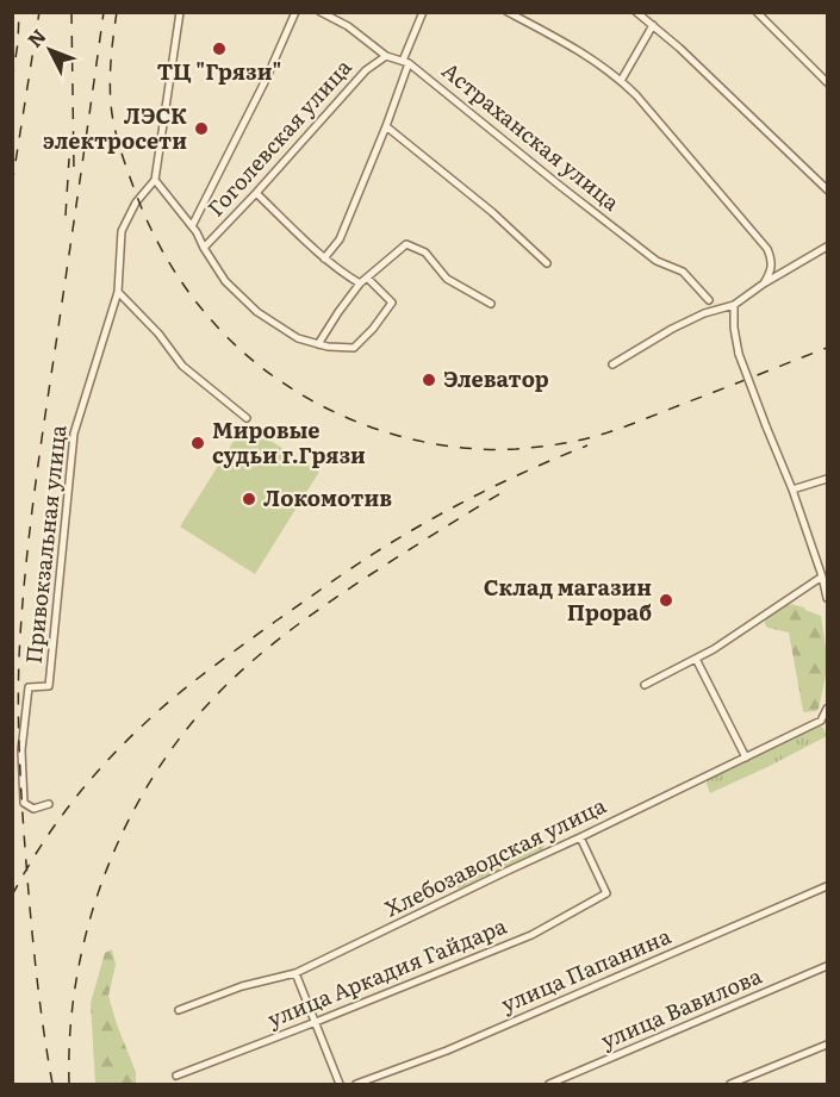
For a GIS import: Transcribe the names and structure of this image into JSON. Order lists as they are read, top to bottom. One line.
{"streets":{"street":["Астраханская улица","Гоголевская улица","Привокзальная улица","Хлебозаводская улица","улица Папанина","улица Аркадия Гайдара","улица Вавилова"]},"crossings":[["Астраханская улица","Гоголевская улица"],["Хлебозаводская улица","улица Аркадия Гайдара"]],"places":["ТЦ \"Грязи\"","ЛЭСК электросети","Элеватор","Мировые судьи г.Грязи","Локомотив","Склад магазин Прораб"],"north":"top left"}
